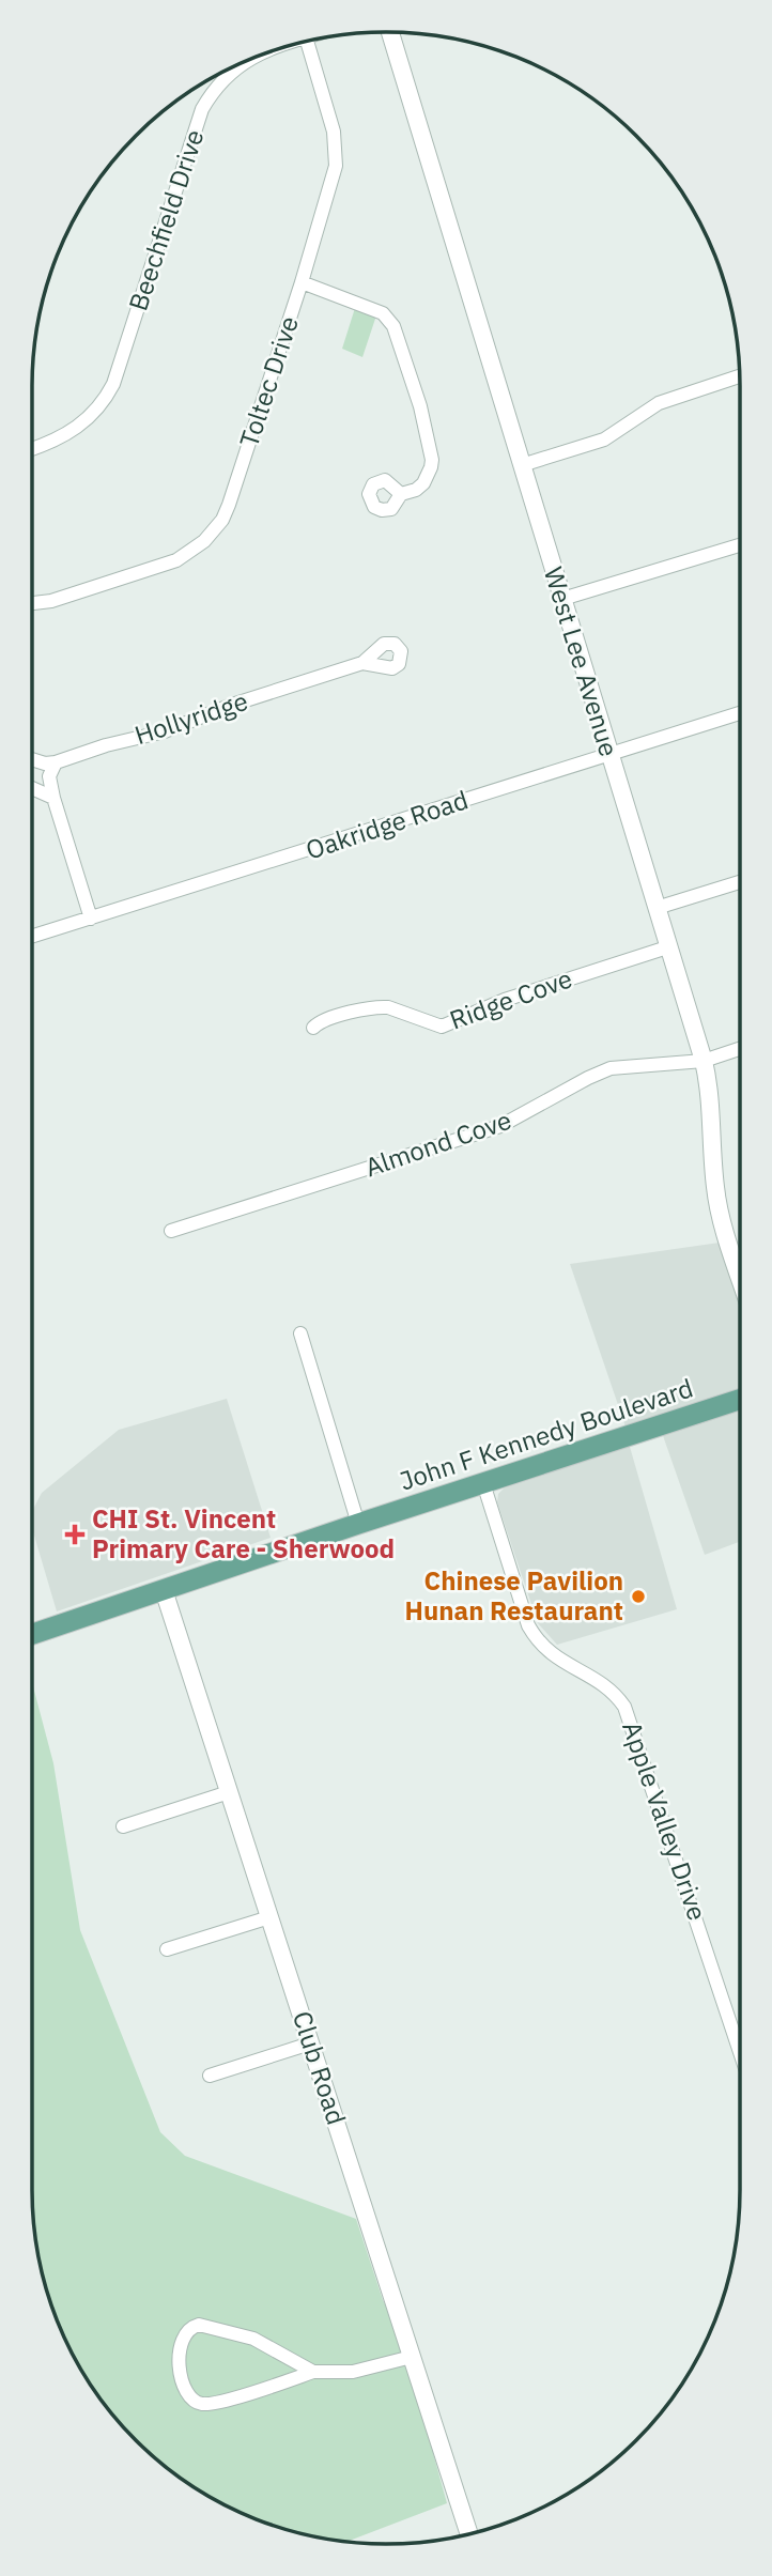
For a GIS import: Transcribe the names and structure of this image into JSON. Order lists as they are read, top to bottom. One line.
{"streets":{"main road":["John F Kennedy Boulevard"],"street":["Beechfield Drive","Toltec Drive","West Lee Avenue","Hollyridge","Oakridge Road","Ridge Cove","Almond Cove","Apple Valley Drive","Club Road"]},"crossings":[["West Lee Avenue","Oakridge Road"],["West Lee Avenue","Ridge Cove"],["West Lee Avenue","Almond Cove"],["John F Kennedy Boulevard","Apple Valley Drive"],["John F Kennedy Boulevard","Club Road"]],"places":{"health":["CHI St. Vincent Primary Care - Sherwood"],"other":["Chinese Pavilion Hunan Restaurant"]}}
